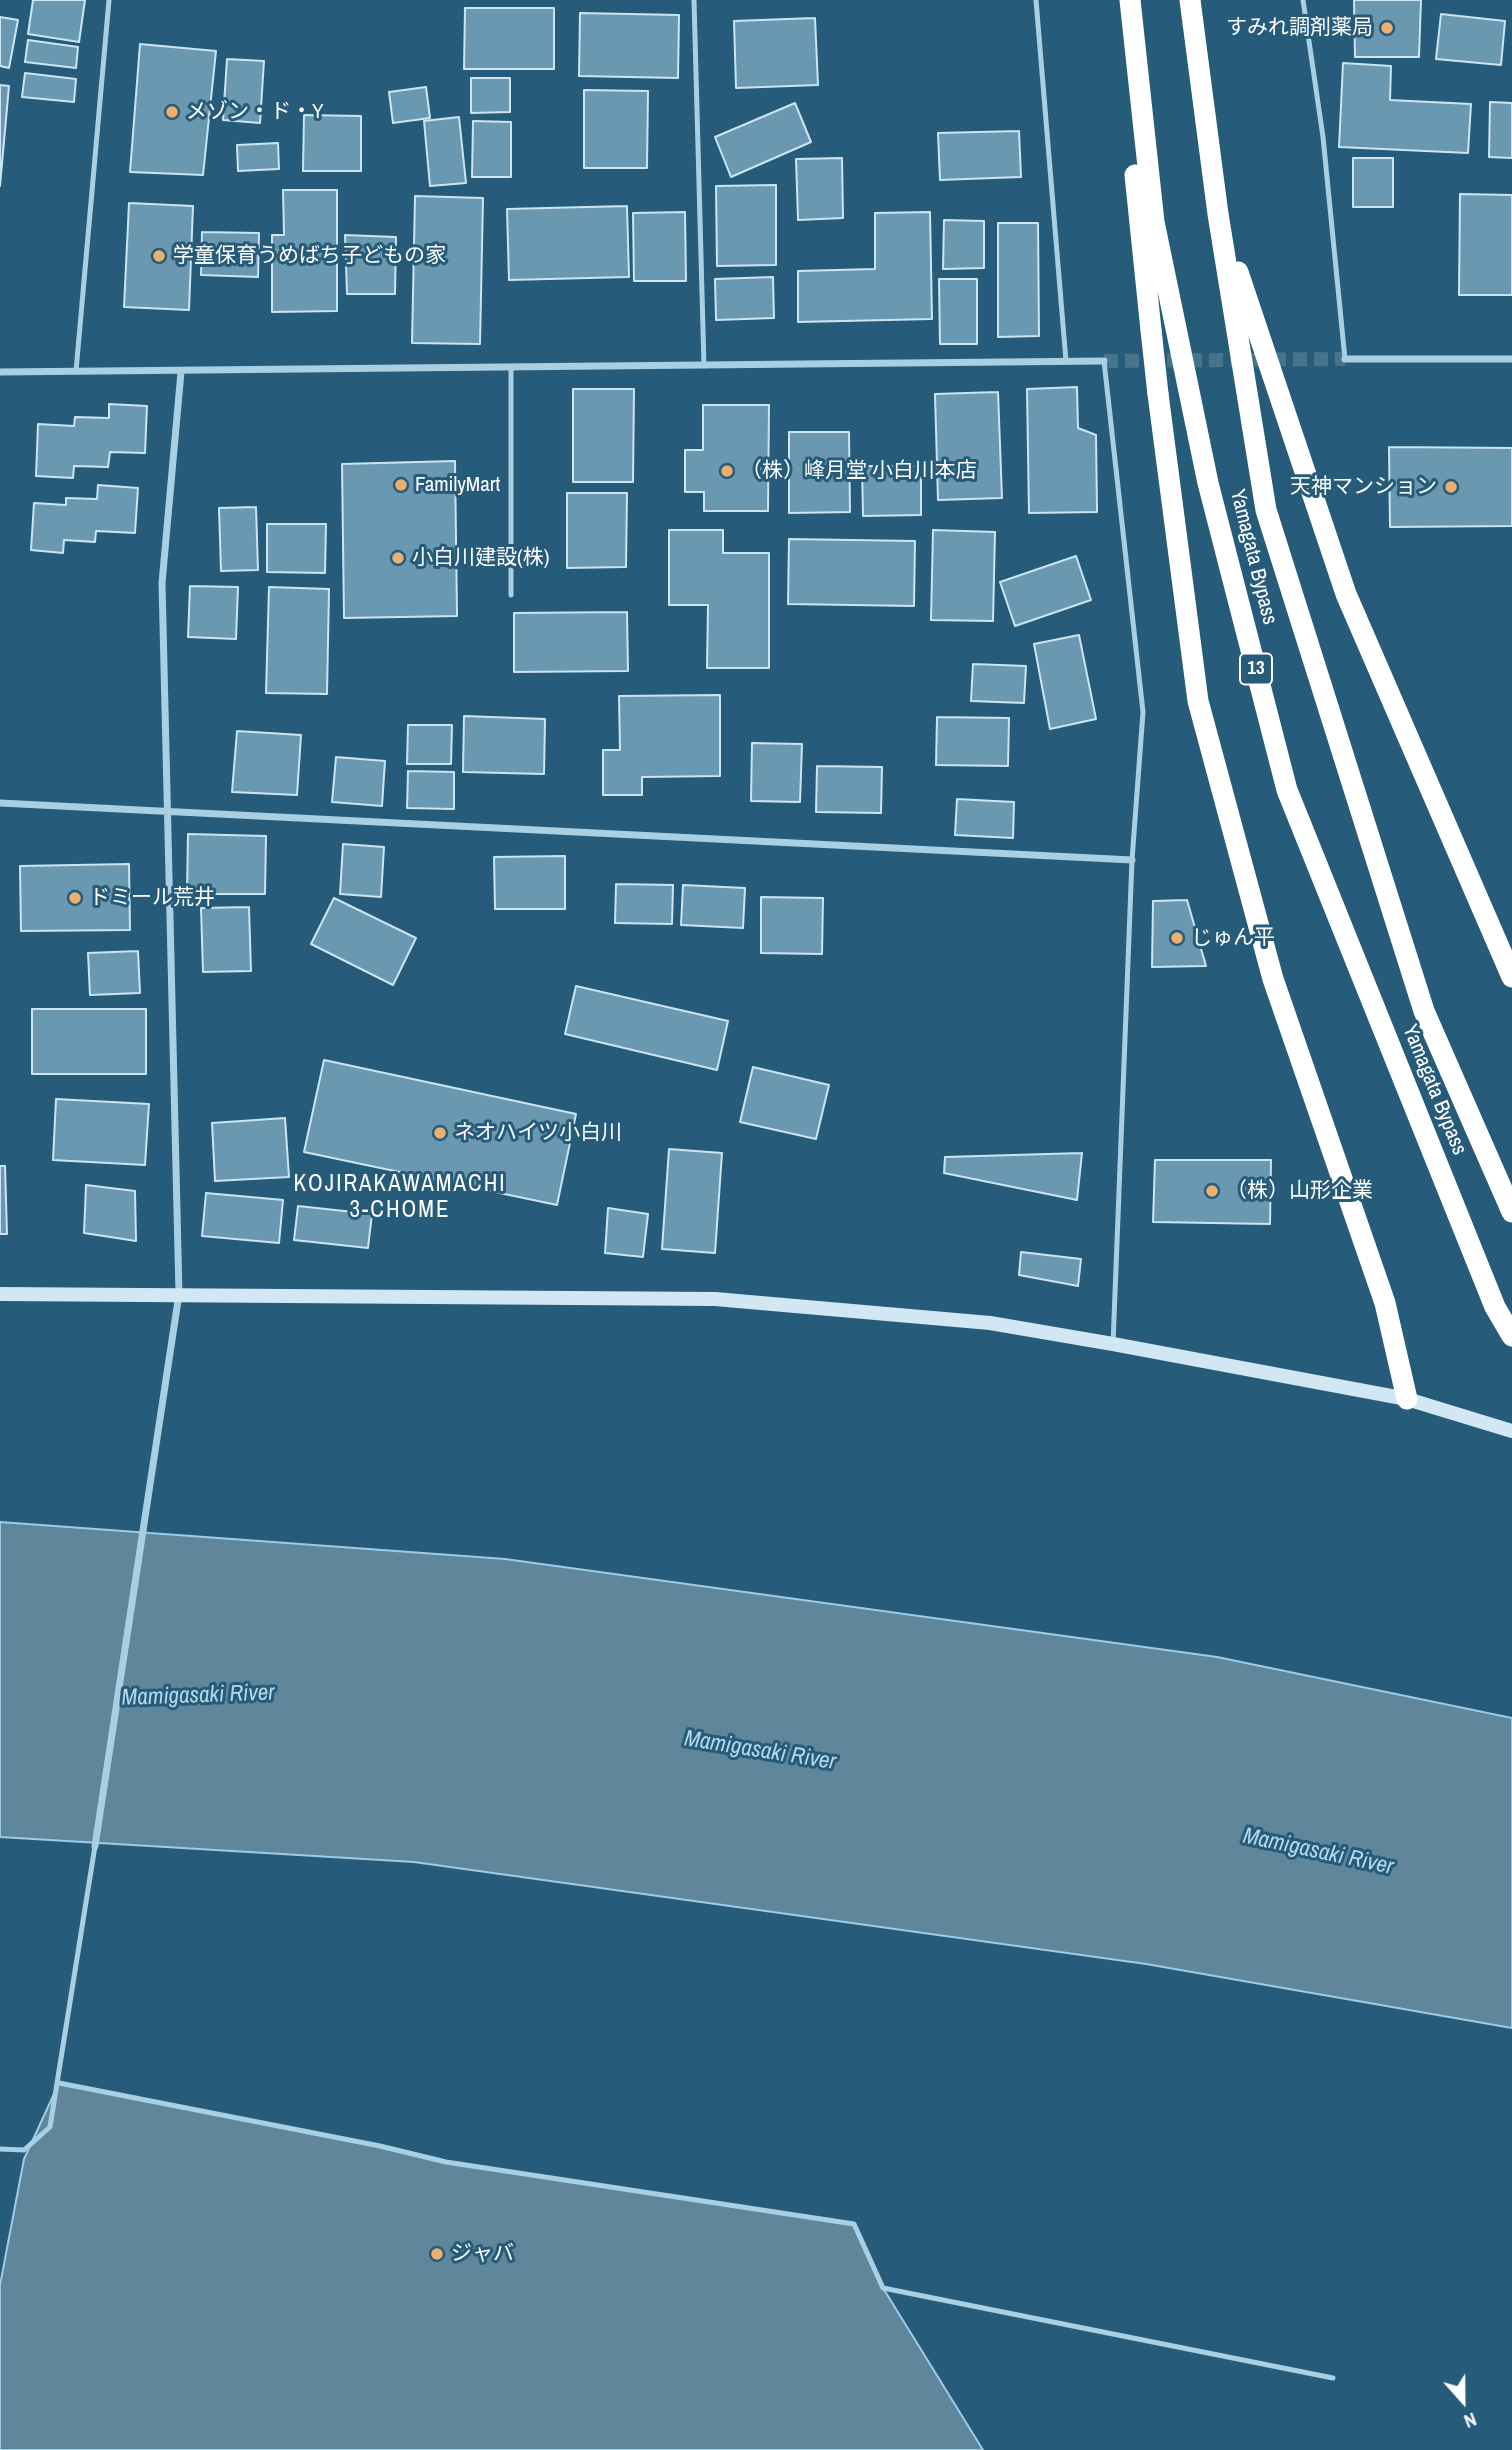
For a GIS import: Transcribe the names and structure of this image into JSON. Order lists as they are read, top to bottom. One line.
{"streets":{"highway":["Yamagata Bypass","13"]},"districts":["KOJIRAKAWAMACHI 3-CHOME"],"water":["Mamigasaki River"],"places":["すみれ調剤薬局","メゾン・ド・Y","学童保育うめばち子どもの家","（株）峰月堂 小白川本店","FamilyMart","天神マンション","小白川建設(株)","ドミール荒井","じゅん平","ネオハイツ小白川","（株）山形企業","ジャバ"],"north":"bottom"}
